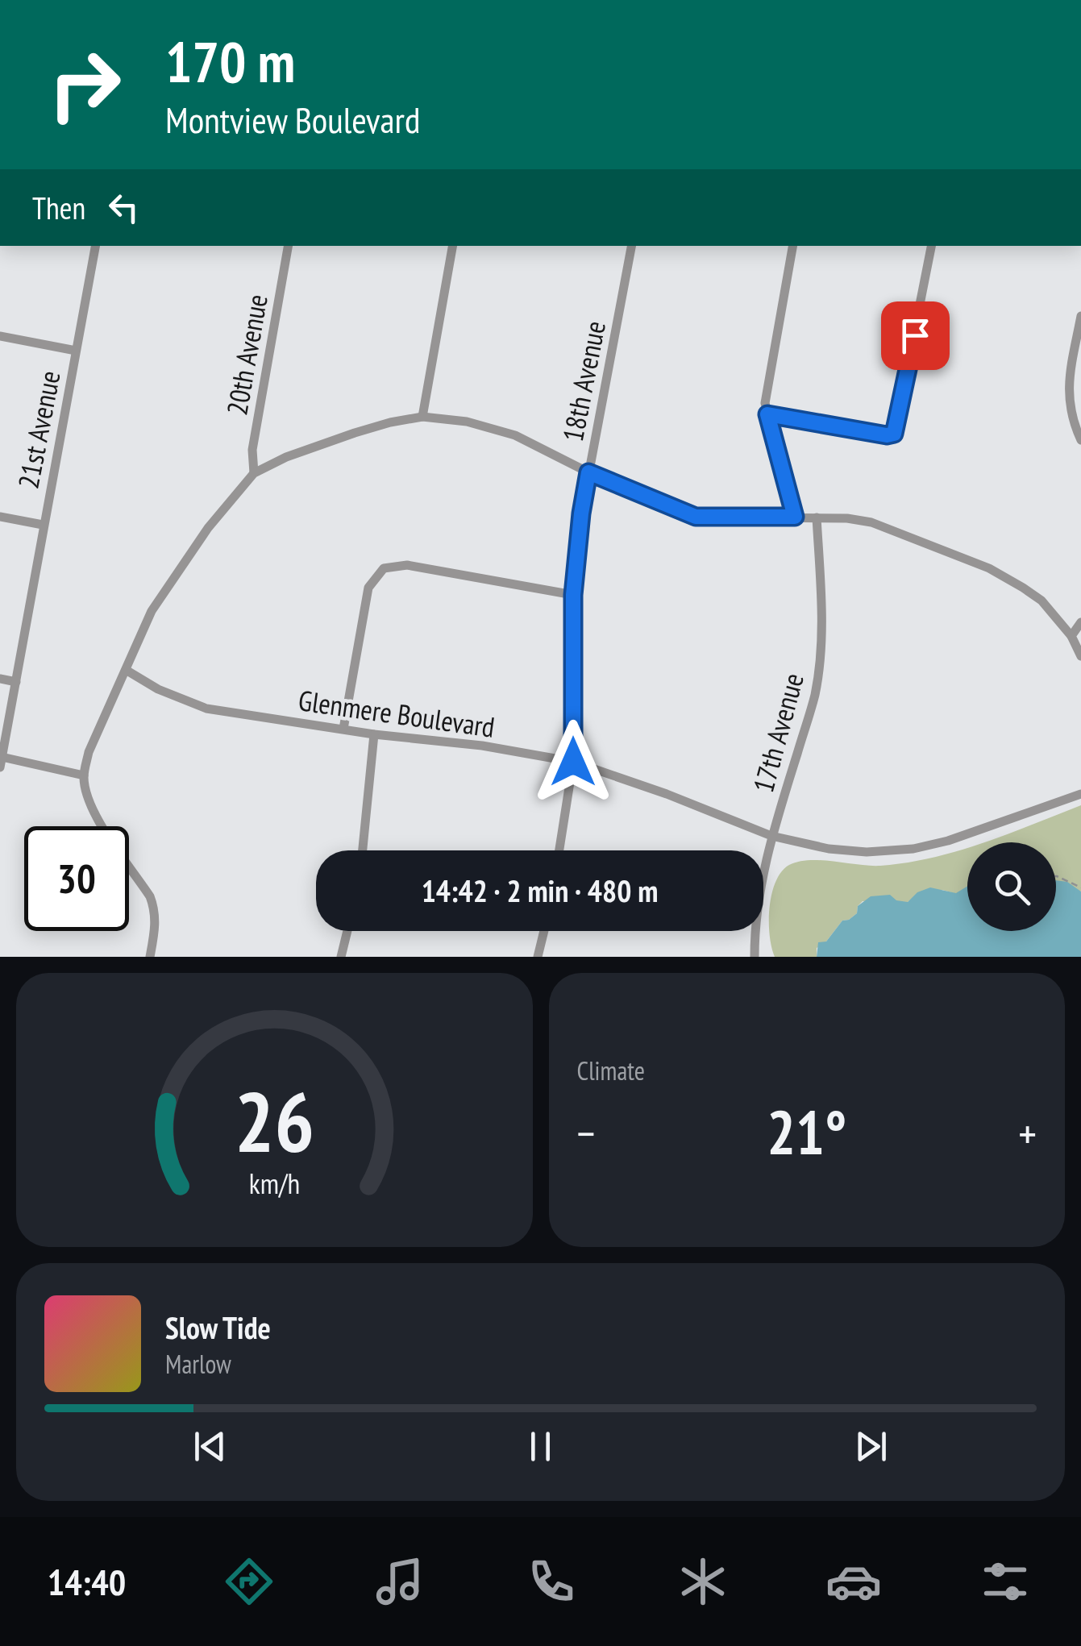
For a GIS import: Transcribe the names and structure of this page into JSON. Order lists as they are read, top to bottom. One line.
{"streets":{"street":["20th Avenue","18th Avenue","21st Avenue","Glenmere Boulevard","17th Avenue"]},"crossings":[["18th Avenue","Glenmere Boulevard"],["Glenmere Boulevard","17th Avenue"]],"page":{"turn":["170 m","Montview Boulevard"],"then":"Then","limit":"30","trip":"14:42 · 2 min · 480 m","tile":"Climate","heat":["−","21°","+"],"song":["Slow Tide","Marlow"],"tabs":"14:40","gauge":["26","km/h"]}}
